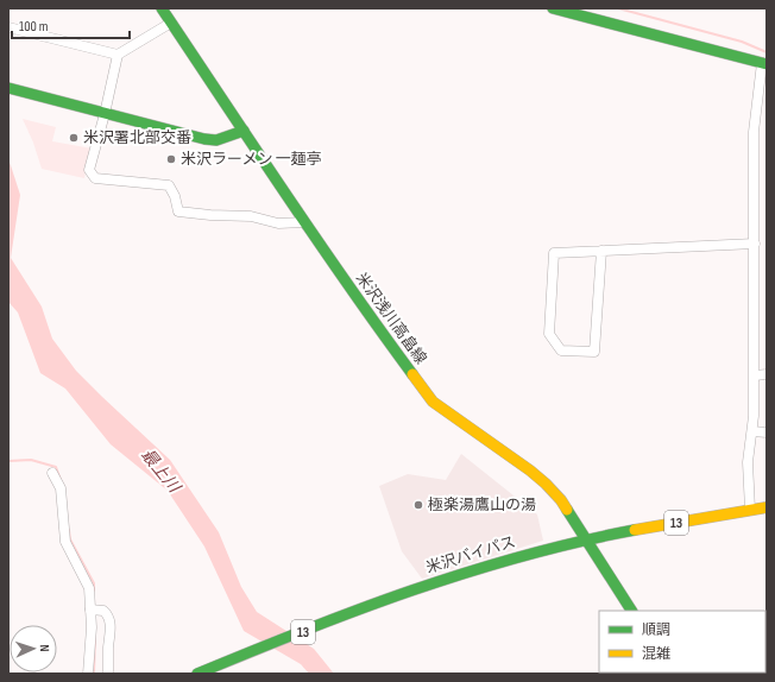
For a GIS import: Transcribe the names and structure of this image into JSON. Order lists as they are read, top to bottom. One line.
{"streets":{"main road":["米沢浅川高畠線","13","米沢バイパス"]},"crossings":[["米沢浅川高畠線","米沢バイパス"]],"water":["最上川"],"places":["米沢署北部交番","米沢ラーメン 一麺亭","極楽湯鷹山の湯"],"legend":["順調","混雑"],"scale_bar":"100 m","north":"right"}
